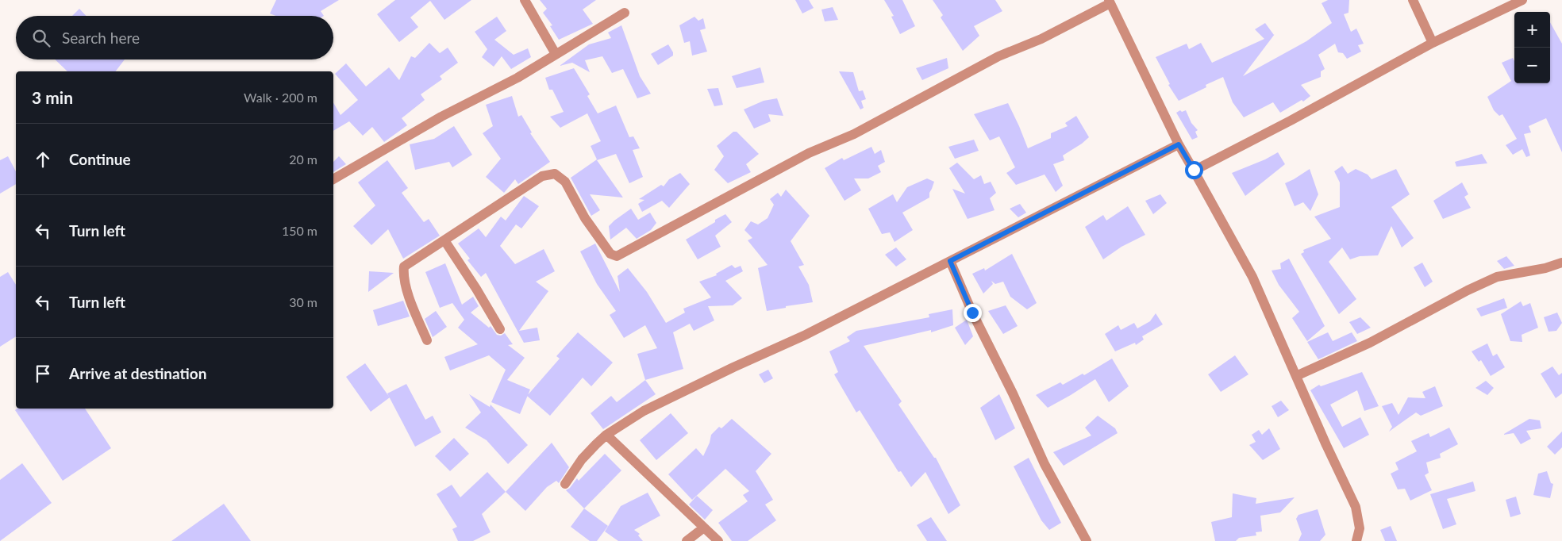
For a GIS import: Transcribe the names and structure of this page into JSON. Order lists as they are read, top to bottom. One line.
{"page":{"map_buttons":["+","−"],"search":"Search here","heading":["3 min","Walk · 200 m"],"list":[["Continue","20 m"],["Turn left","150 m"],["Turn left","30 m"],"Arrive at destination"]}}
